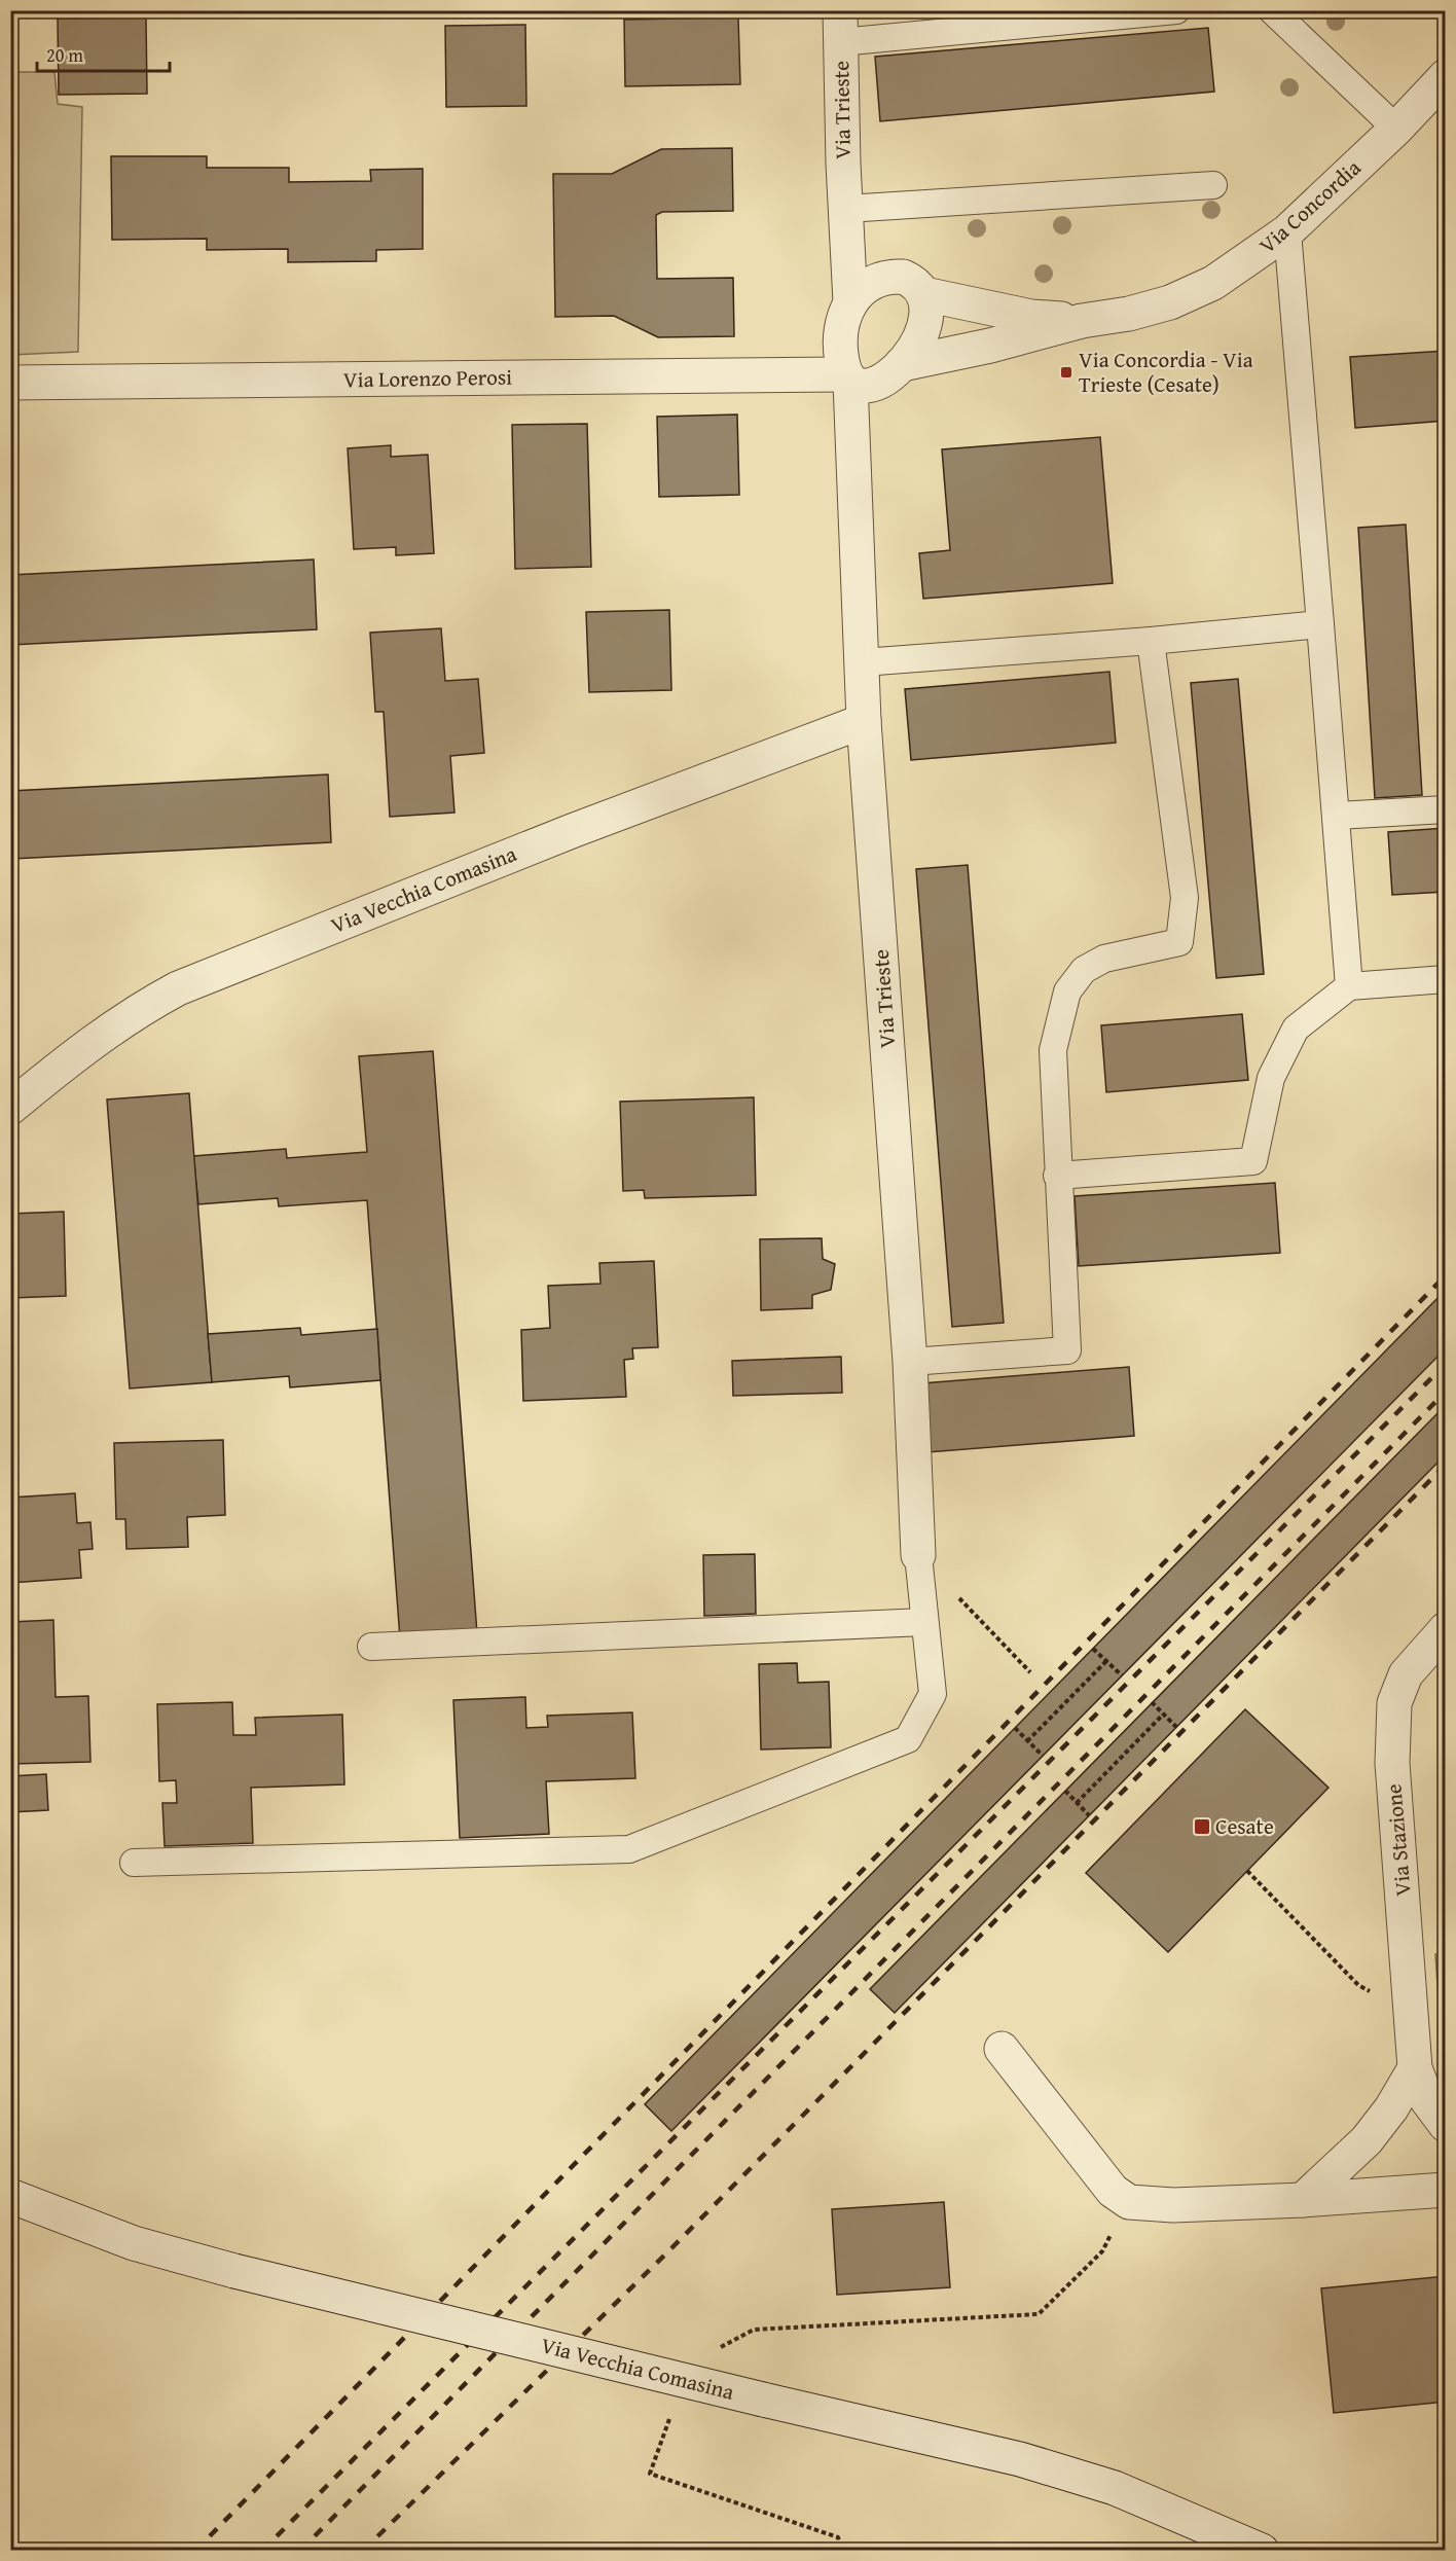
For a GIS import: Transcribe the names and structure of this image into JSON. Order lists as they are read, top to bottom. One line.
{"streets":{"street":["Via Trieste","Via Concordia","Via Lorenzo Perosi","Via Vecchia Comasina","Via Stazione"]},"crossings":[["Via Trieste","Via Concordia"],["Via Trieste","Via Lorenzo Perosi"],["Via Trieste","Via Vecchia Comasina"],["Via Concordia","Via Lorenzo Perosi"]],"places":{"transit":["Via Concordia - Via Trieste (Cesate)","Cesate"]},"scale_bar":"20 m"}
